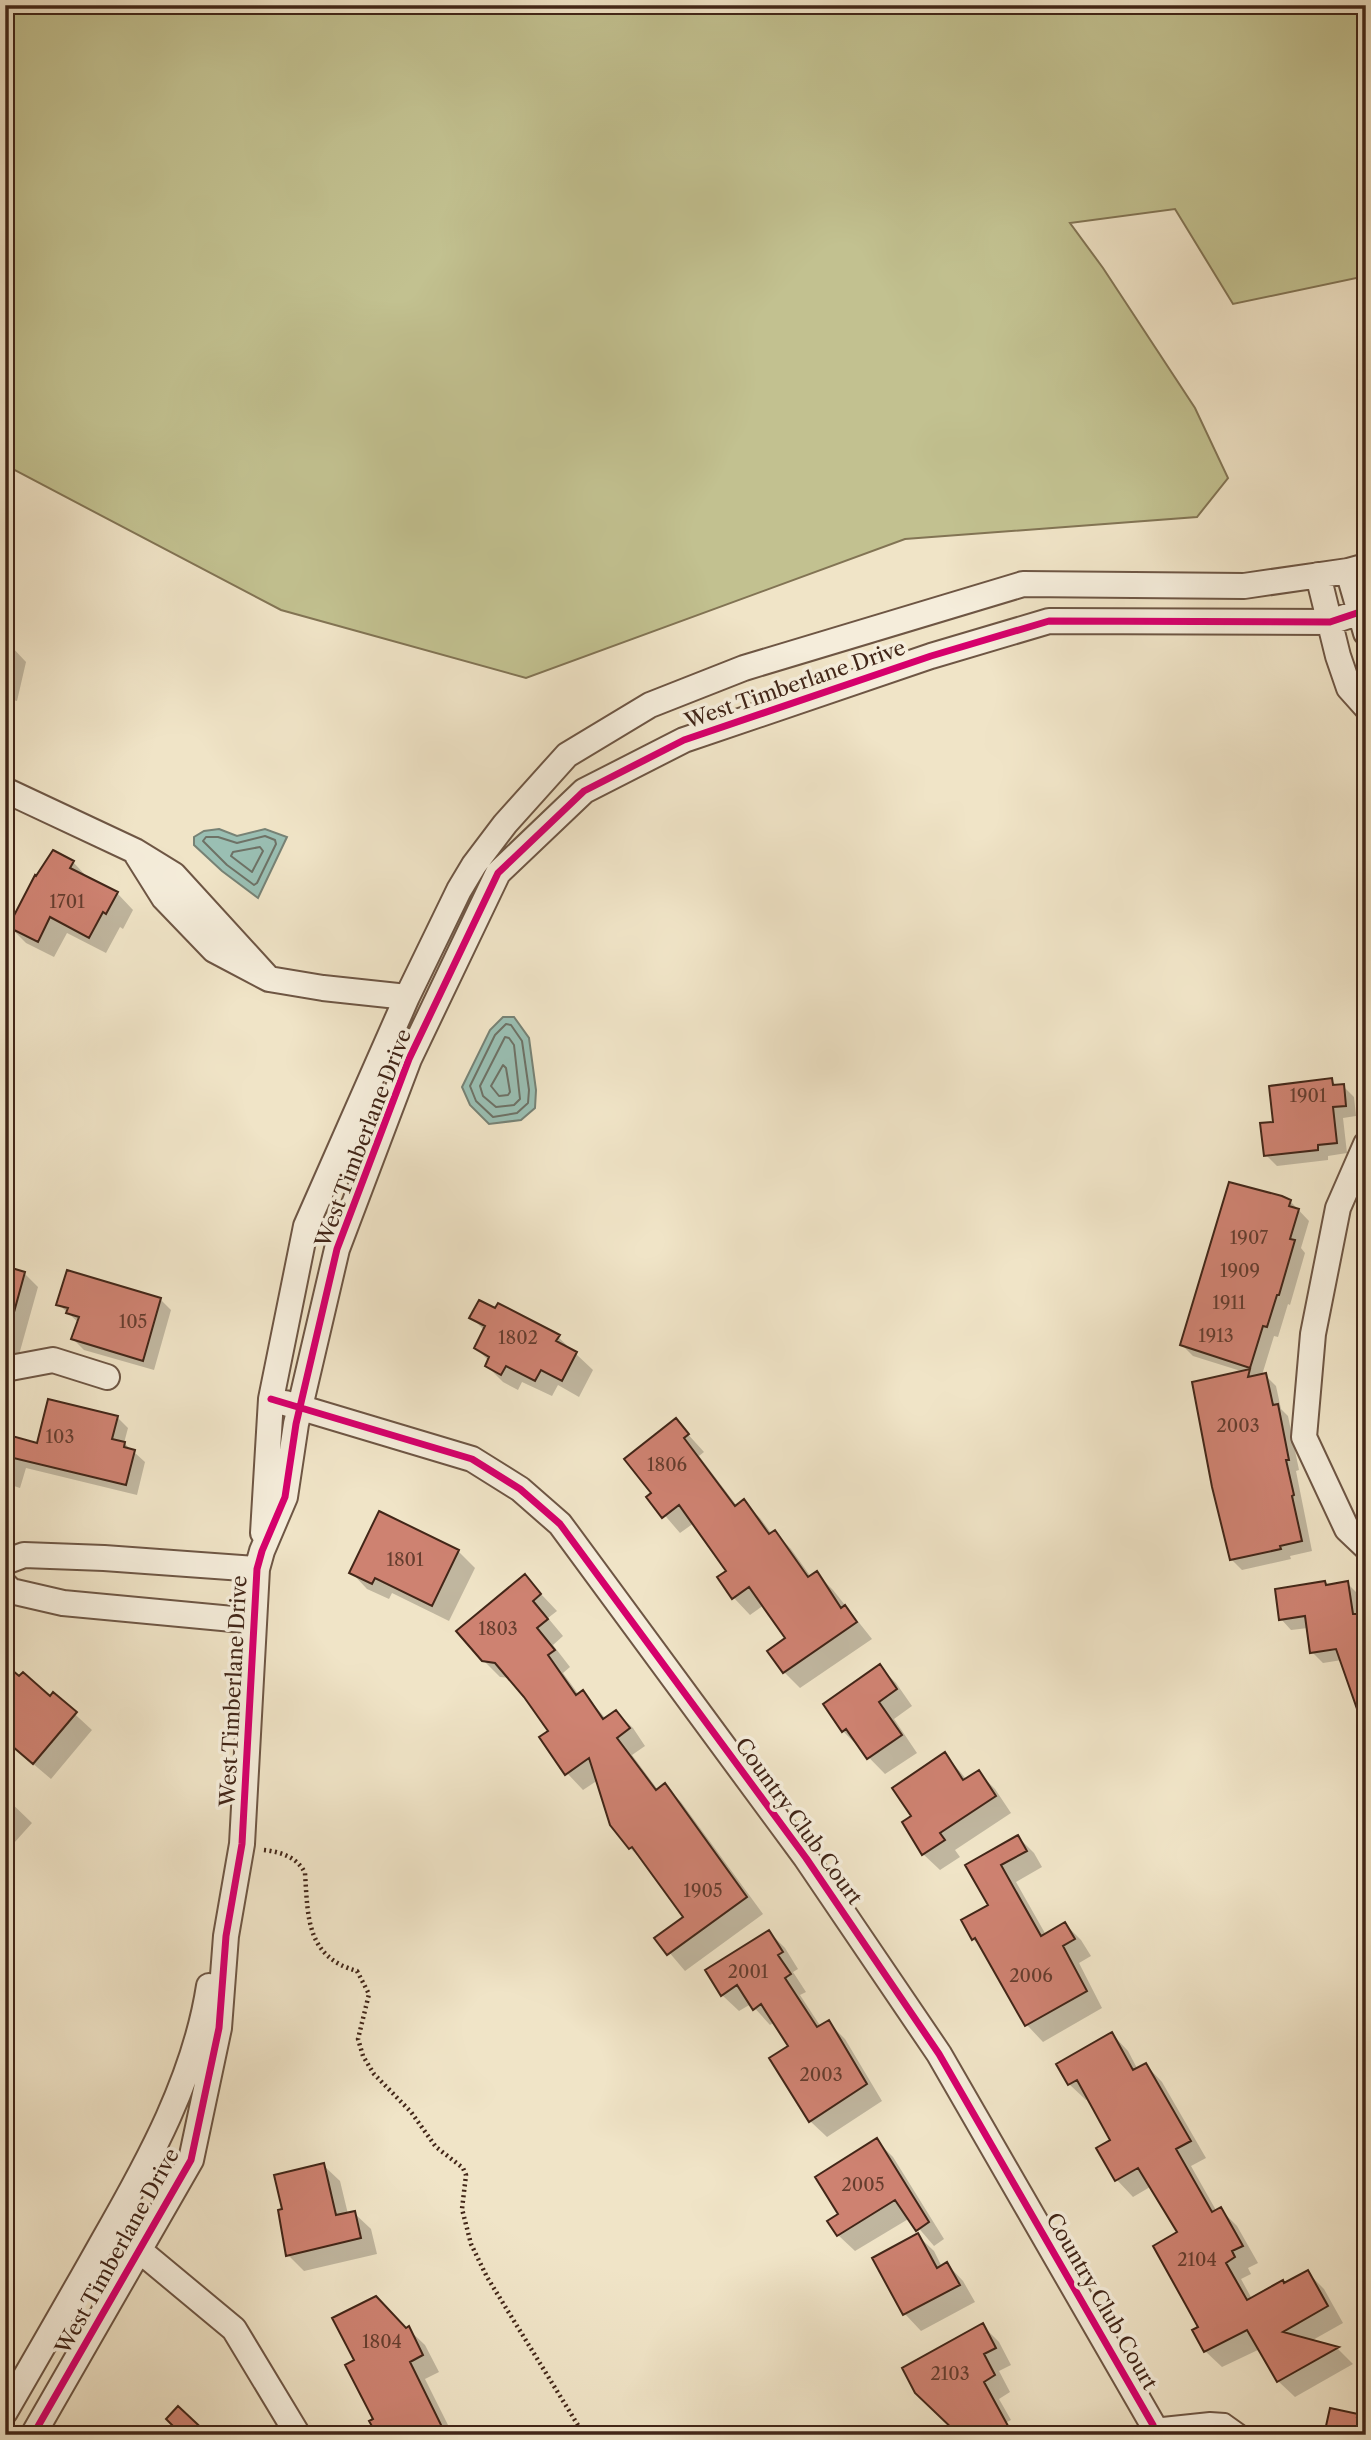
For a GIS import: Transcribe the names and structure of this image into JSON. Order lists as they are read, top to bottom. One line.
{"streets":{"street":["West Timberlane Drive","Country Club Court"]},"crossings":[["West Timberlane Drive","Country Club Court"]],"house_numbers":["1701","1901","1907","1909","1911","105","1913","1802","2003","103","1806","1801","1803","1905","2001","2006","2003","2005","2104","1804","2103"]}
